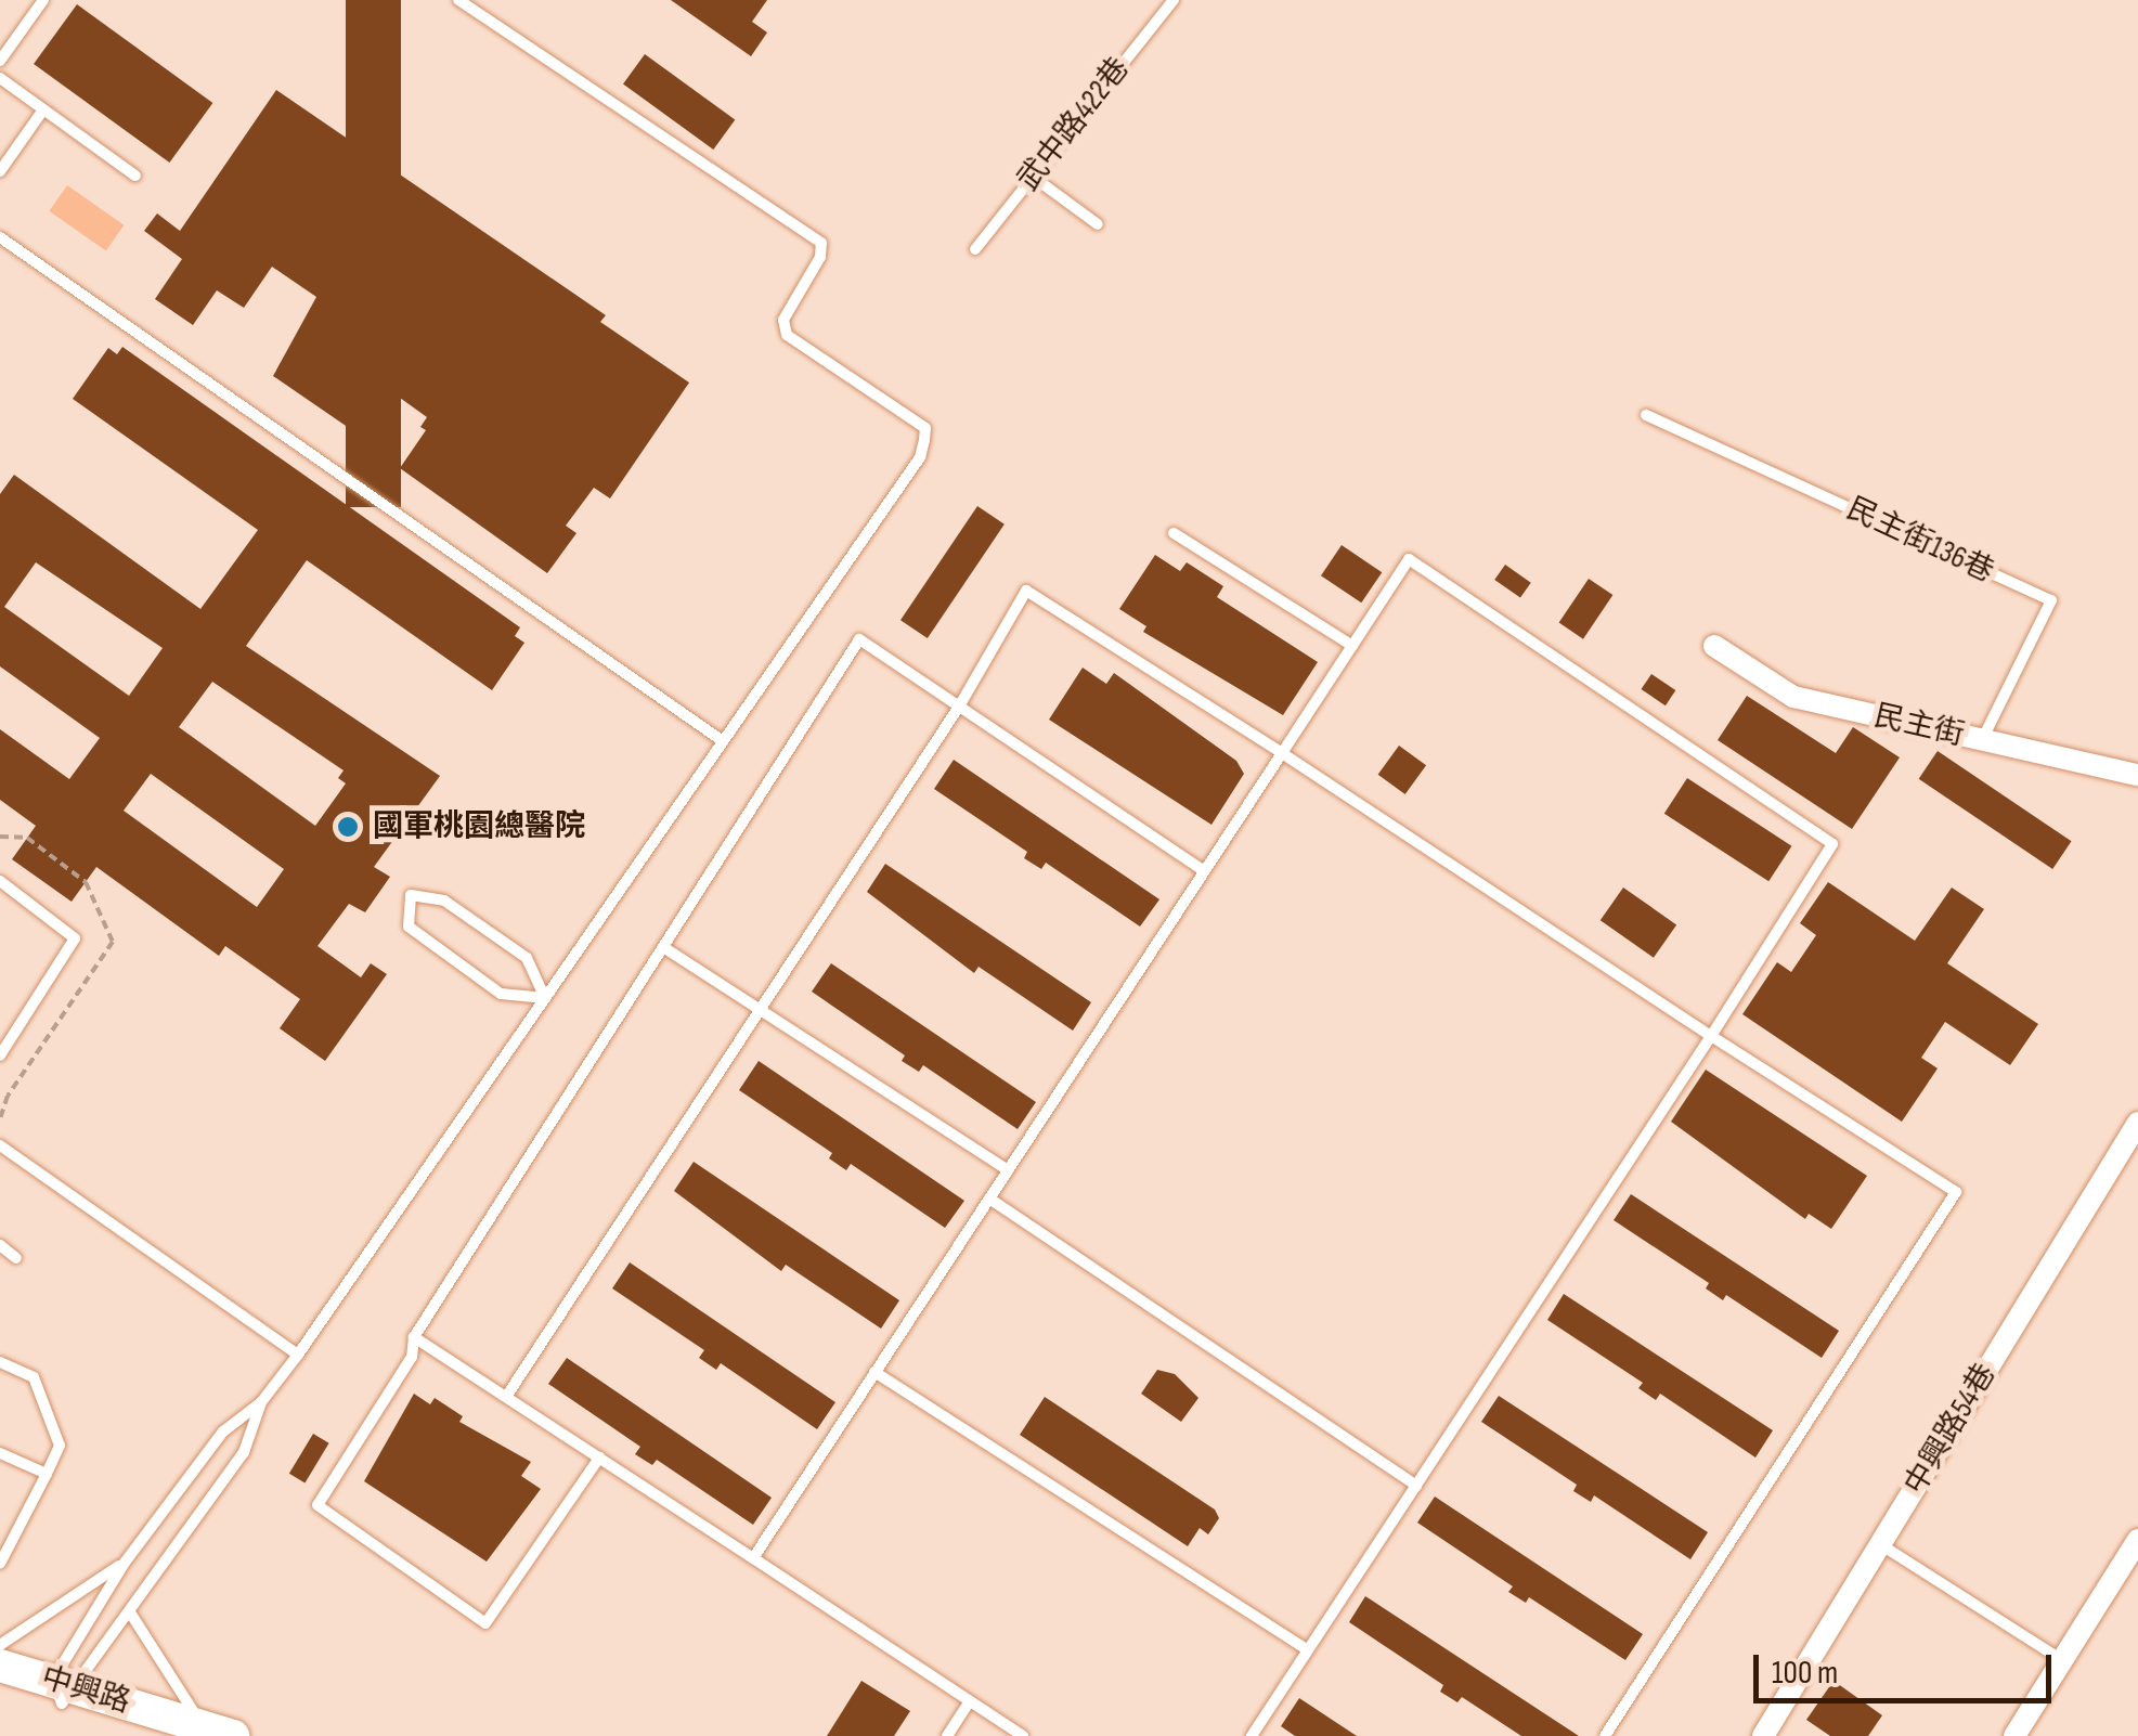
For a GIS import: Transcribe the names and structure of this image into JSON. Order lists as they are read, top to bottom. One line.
{"streets":{"main road":["中興路"],"street":["民主街","中興路54巷"],"lane":["武中路422巷","民主街136巷"]},"crossings":[["民主街136巷","民主街"]],"places":["國軍桃園總醫院"],"scale_bar":"100 m"}
